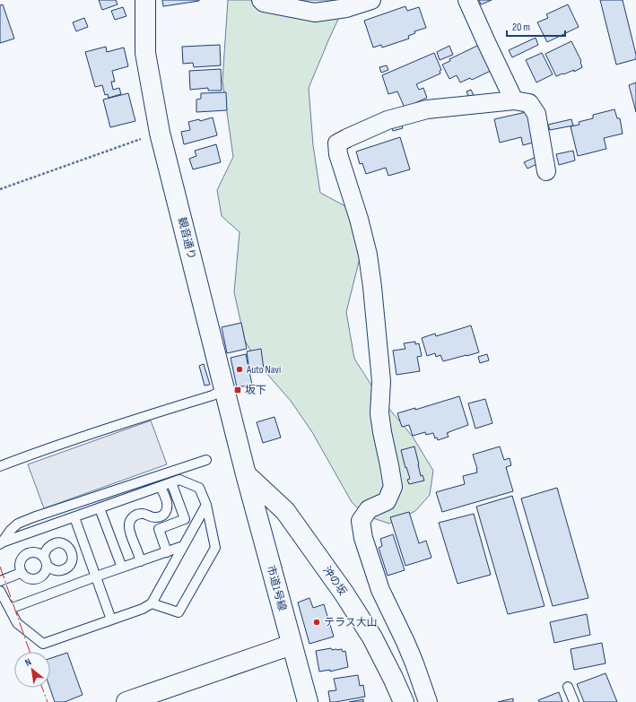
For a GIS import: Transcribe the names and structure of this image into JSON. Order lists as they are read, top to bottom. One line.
{"streets":{"main road":["観音通り","沖の坂","市道1号線"]},"crossings":[["観音通り","沖の坂"],["観音通り","市道1号線"],["沖の坂","市道1号線"]],"places":{"other":["Auto Navi","テラス大山"],"transit":["坂下"]},"scale_bar":"20 m","north":"top left"}
